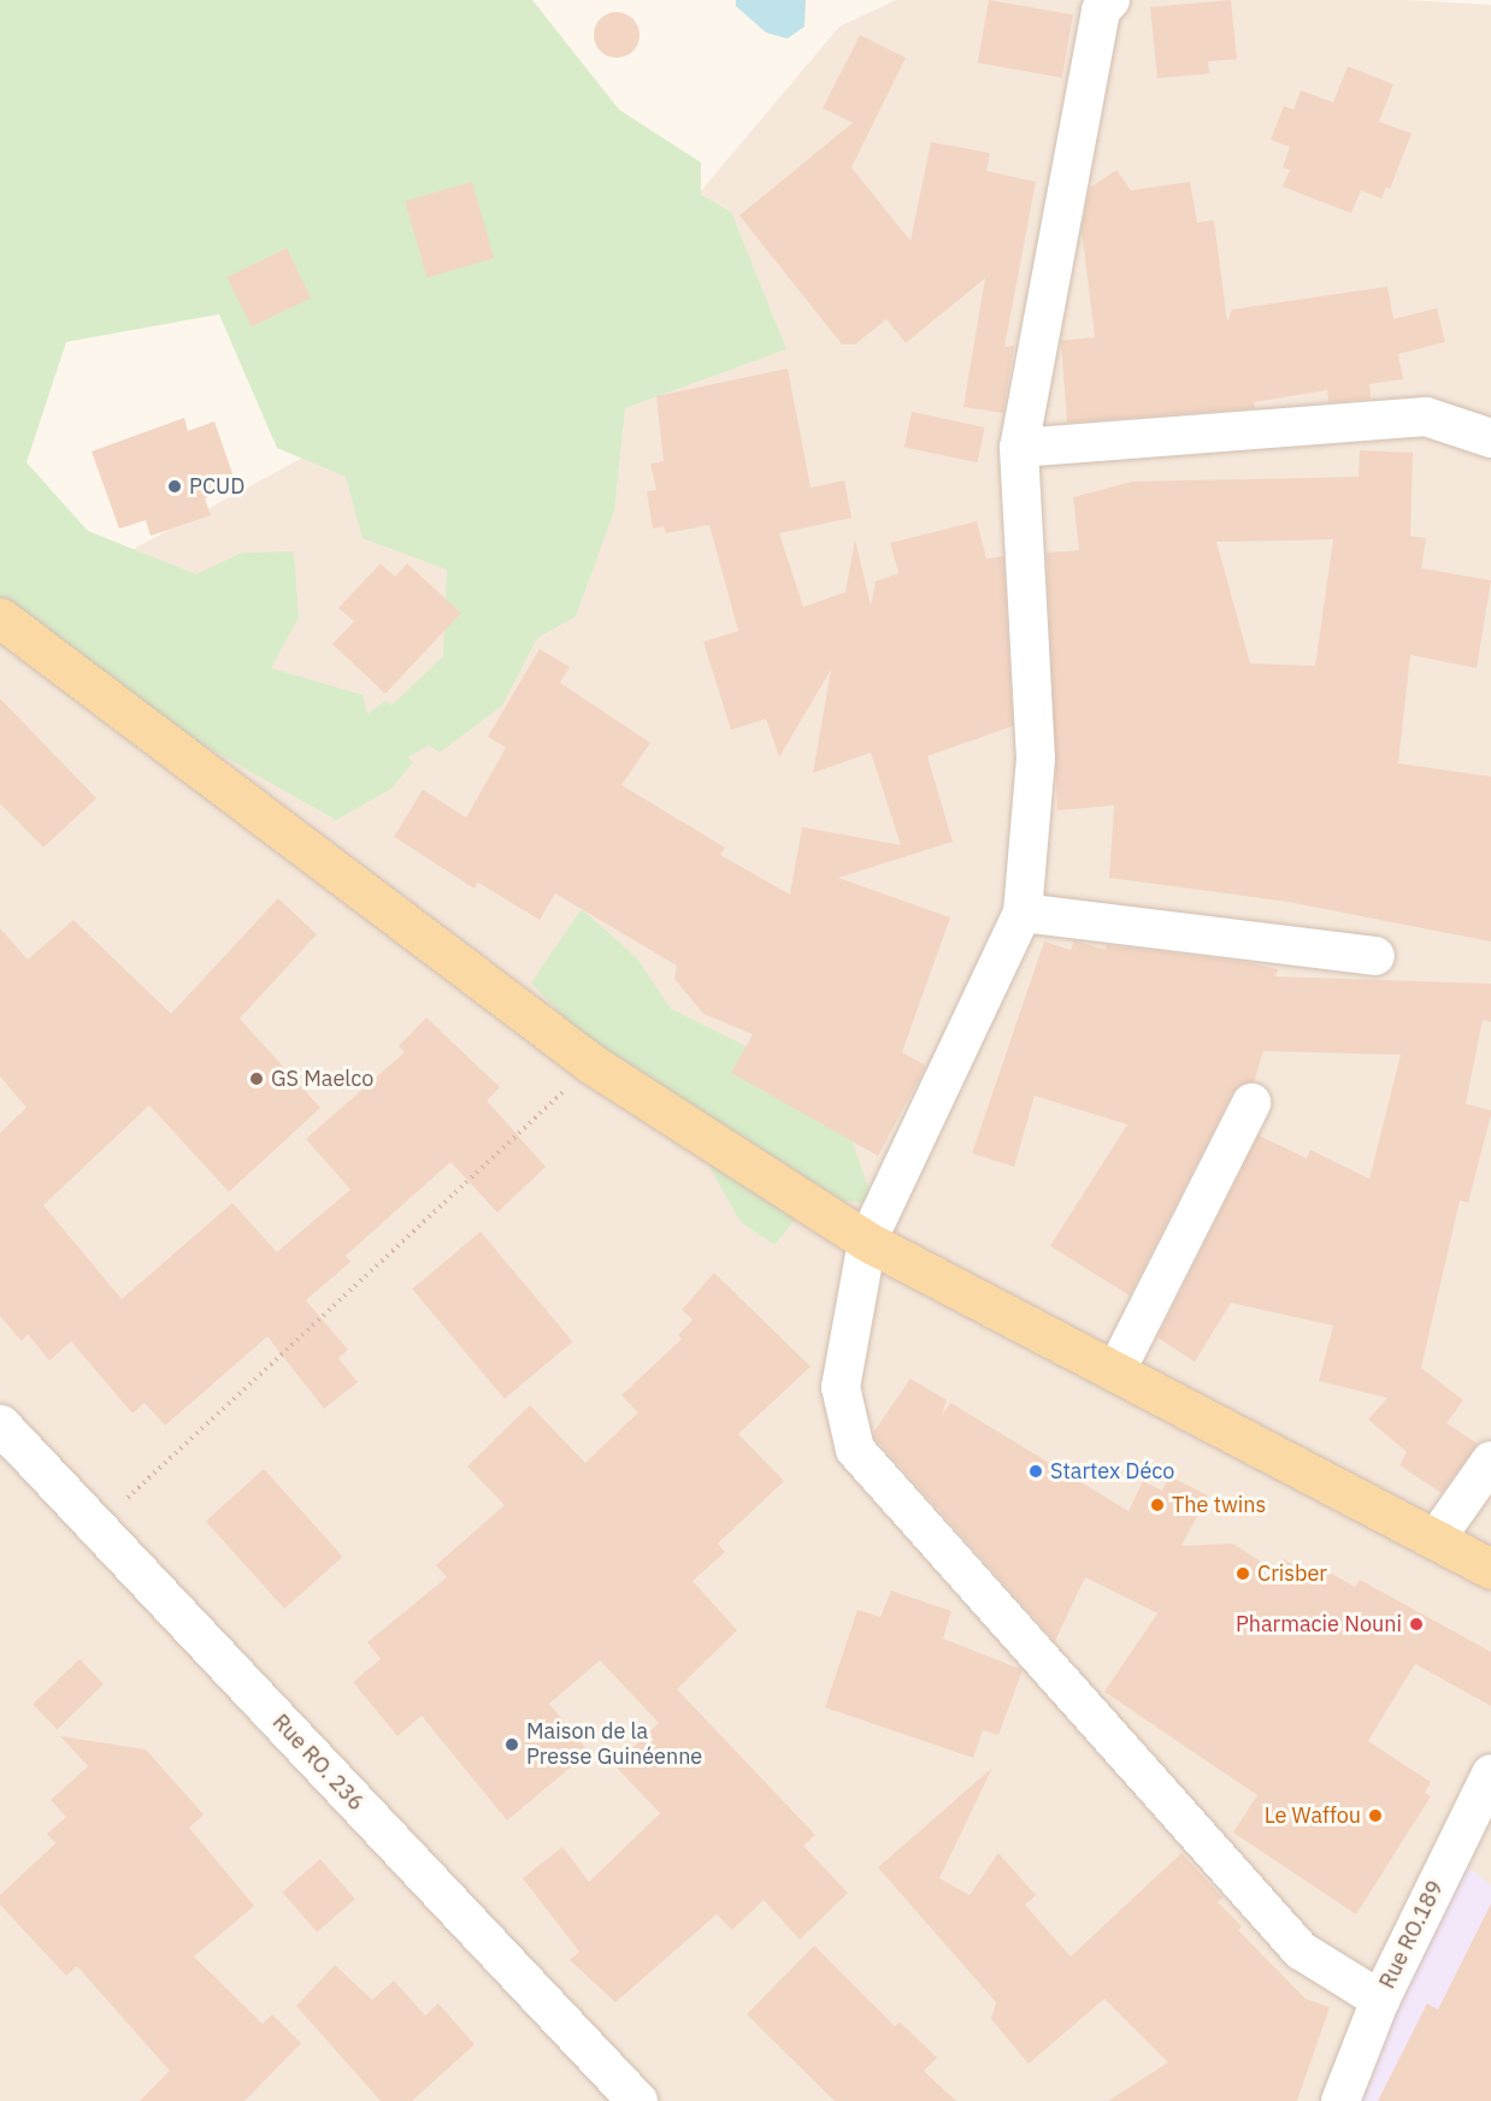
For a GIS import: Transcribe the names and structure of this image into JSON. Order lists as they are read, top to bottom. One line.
{"streets":{"street":["Rue RO. 236","Rue RO.189"]},"places":["PCUD","GS Maelco","Startex Déco","The twins","Crisber","Pharmacie Nouni","Maison de la Presse Guinéenne","Le Waffou"]}
